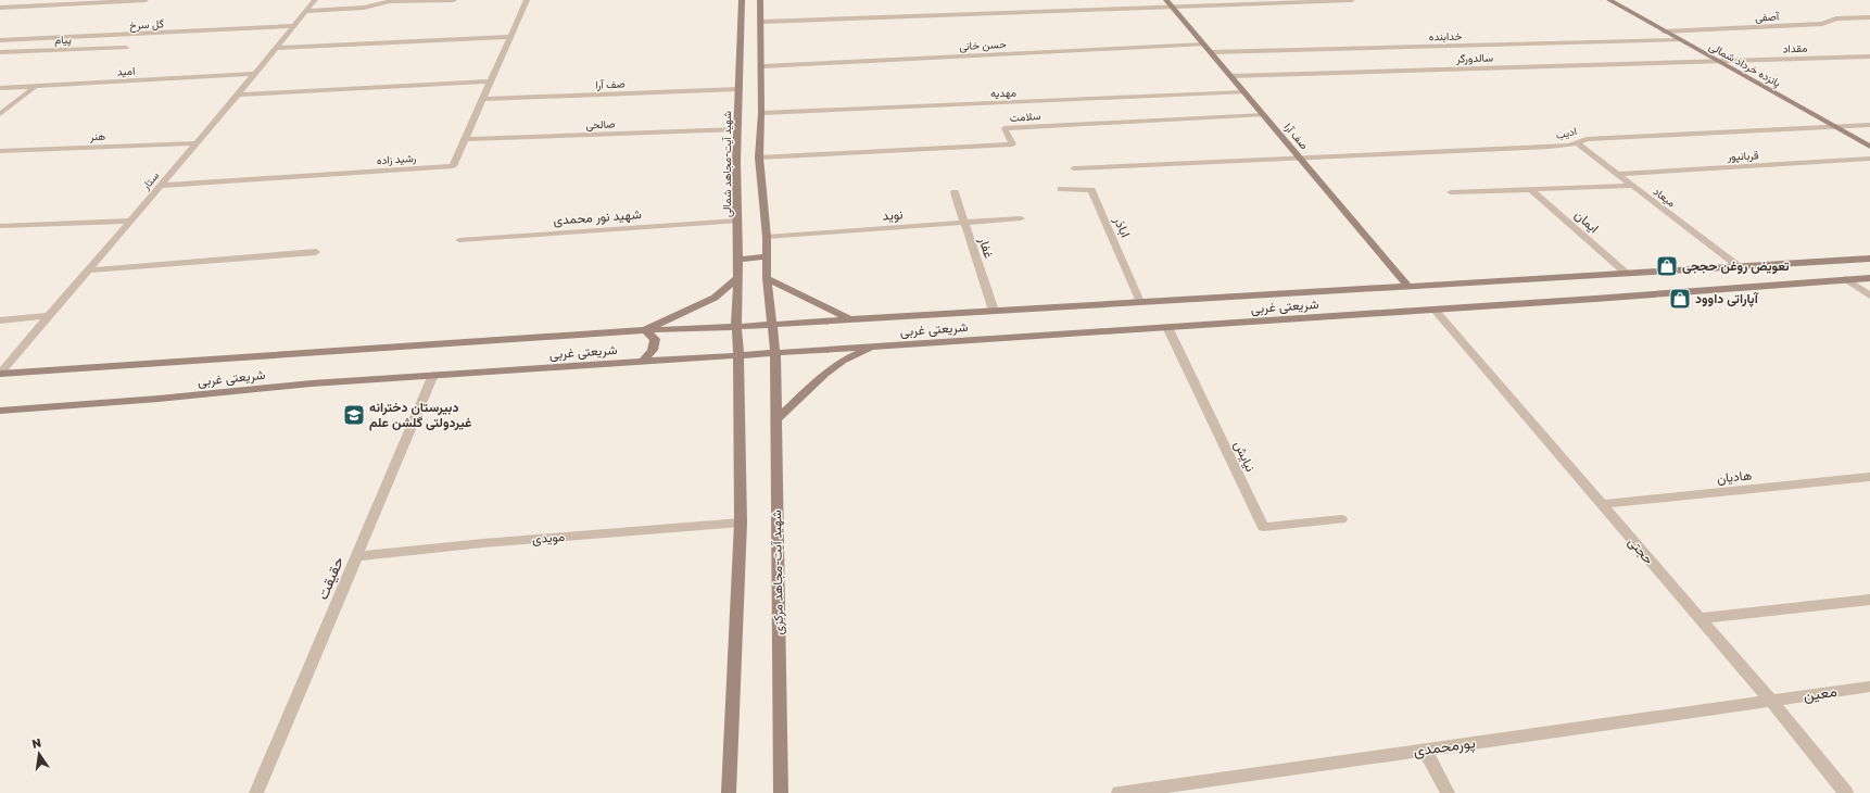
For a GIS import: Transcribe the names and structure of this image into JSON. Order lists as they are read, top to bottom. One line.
{"streets":{"main road":["پانزده خرداد شمالی","صف آرا","شهید آیت-مجاهد شمالی","شریعتی غربی","شهید آیت-مجاهد مرکزی"],"street":["آصفی","گل سرخ","خدابنده","پیام","حسن خانی","مقداد","سالدورگر","امید","مهدیه","سلامت","صالحی","ادیب","هنر","قربانپور","رشید زاده","ستار","میعاد","نوید","شهید نور محمدی","ایمان","اباذر","غفار","نیایش","هادیان","مویدی","حجتی","حقیقت","معین","پورمحمدی"]},"crossings":[["آصفی","پانزده خرداد شمالی"],["گل سرخ","ستار"],["خدابنده","پانزده خرداد شمالی"],["خدابنده","صف آرا"],["حسن خانی","صف آرا"],["مقداد","سالدورگر"],["مقداد","پانزده خرداد شمالی"],["سالدورگر","پانزده خرداد شمالی"],["سالدورگر","صف آرا"],["پانزده خرداد شمالی","ادیب"],["امید","ستار"],["صف آرا","مهدیه"],["صف آرا","سلامت"],["صف آرا","ادیب"],["صف آرا","رشید زاده"],["صف آرا","شهید آیت-مجاهد شمالی"],["صف آرا","شریعتی غربی"],["صالحی","رشید زاده"],["صالحی","شهید آیت-مجاهد شمالی"],["ادیب","میعاد"],["هنر","ستار"],["قربانپور","میعاد"],["رشید زاده","ستار"],["شهید آیت-مجاهد شمالی","شهید نور محمدی"],["شهید آیت-مجاهد شمالی","شریعتی غربی"],["ستار","شریعتی غربی"],["میعاد","شریعتی غربی"],["نوید","غفار"],["ایمان","شریعتی غربی"],["اباذر","شریعتی غربی"],["غفار","شریعتی غربی"],["شریعتی غربی","نیایش"],["شریعتی غربی","حجتی"],["شریعتی غربی","شهید آیت-مجاهد مرکزی"],["شریعتی غربی","حقیقت"],["هادیان","حجتی"],["مویدی","حقیقت"],["حجتی","معین"],["حجتی","پورمحمدی"],["معین","پورمحمدی"]],"places":{"shop":["تعویض روغن حججی","آپاراتی داوود"],"school or university":["دبیرستان دخترانه غیردولتی گلشن علم"]},"north":"top"}
